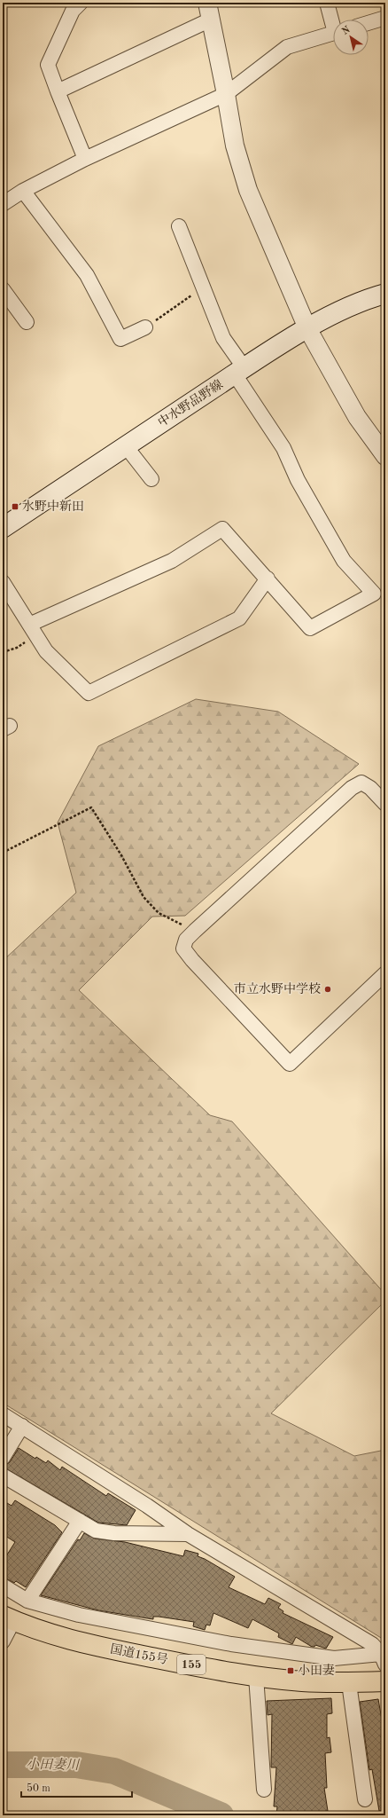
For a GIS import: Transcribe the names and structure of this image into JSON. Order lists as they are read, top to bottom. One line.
{"streets":{"highway":["国道155号","155"],"main road":["中水野品野線"]},"water":["小田妻川"],"places":{"transit":["水野中新田","小田妻"],"other":["市立水野中学校"]},"scale_bar":"50 m","north":"top left"}
